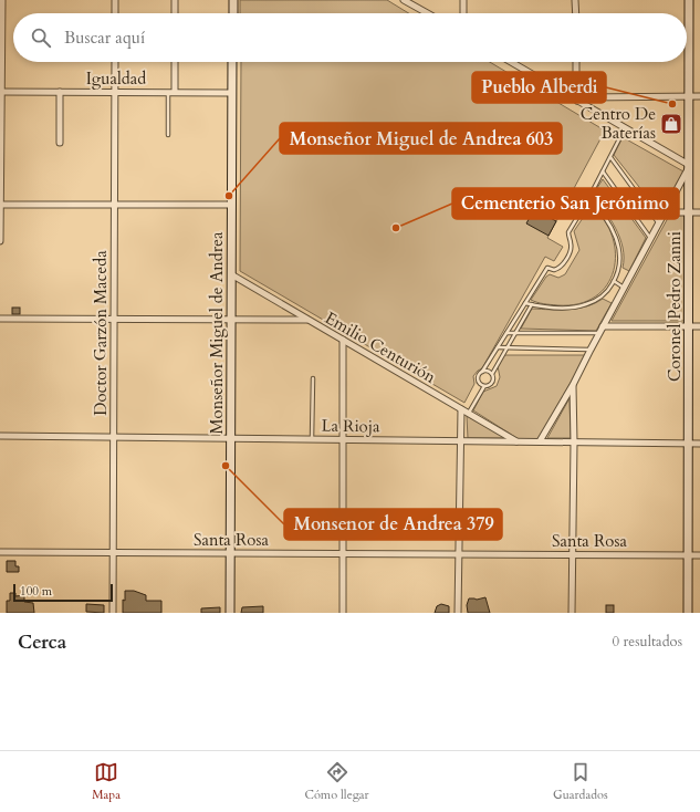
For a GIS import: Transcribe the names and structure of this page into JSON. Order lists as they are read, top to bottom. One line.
{"streets":{"main road":["Coronel Pedro Zanni","Monseñor Miguel de Andrea"],"street":["Igualdad","Doctor Garzón Maceda","Emilio Centurión","La Rioja","Santa Rosa"]},"crossings":[["Igualdad","Doctor Garzón Maceda"],["Igualdad","Monseñor Miguel de Andrea"],["Coronel Pedro Zanni","La Rioja"],["Coronel Pedro Zanni","Santa Rosa"],["Doctor Garzón Maceda","La Rioja"],["Doctor Garzón Maceda","Santa Rosa"],["Monseñor Miguel de Andrea","Emilio Centurión"],["Monseñor Miguel de Andrea","La Rioja"],["Monseñor Miguel de Andrea","Santa Rosa"],["Emilio Centurión","La Rioja"]],"places":{"other":["Pueblo Alberdi","Monseñor Miguel de Andrea 603","Cementerio San Jerónimo","Monsenor de Andrea 379"],"shop":["Centro De Baterías"]},"scale_bar":"100 m","page":{"search":"Buscar aquí","scale":"100 m","heading":["Cerca","0 resultados"],"nav":["Mapa","Cómo llegar","Guardados"]}}
